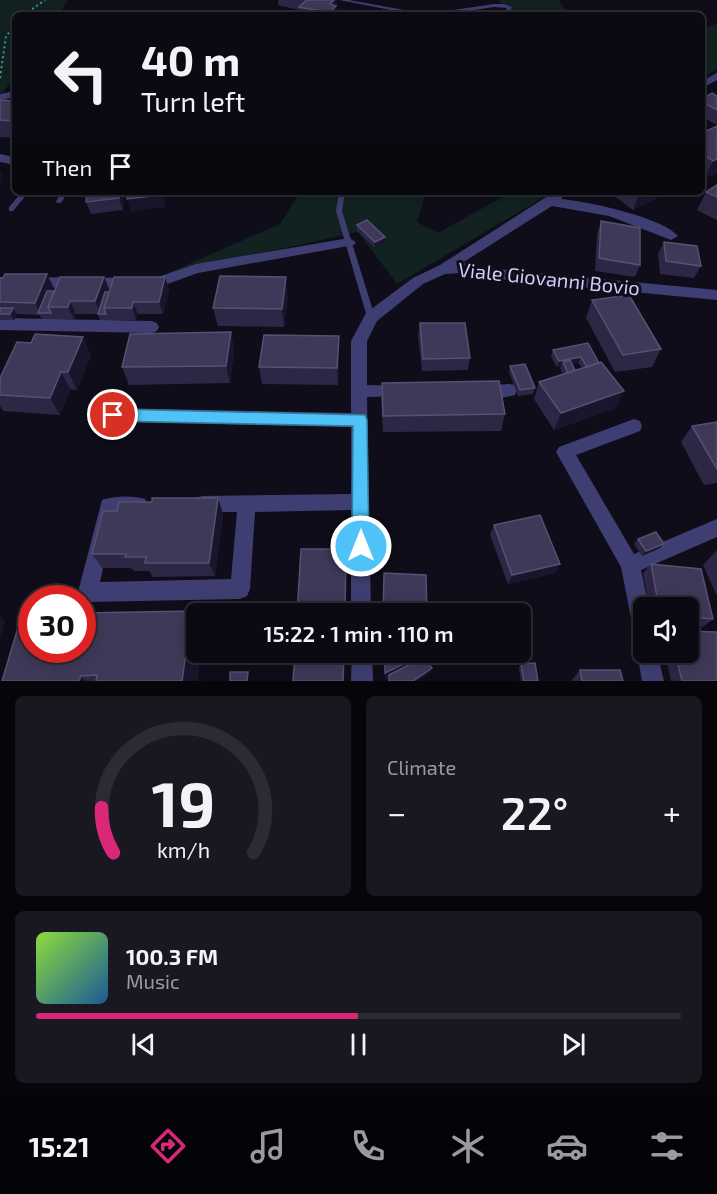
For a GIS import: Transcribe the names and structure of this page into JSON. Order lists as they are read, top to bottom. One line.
{"streets":{"street":["Viale Giovanni Bovio"]},"page":{"turn":["40 m","Turn left"],"then":"Then","limit":"30","trip":"15:22 · 1 min · 110 m","tile":"Climate","heat":["−","22°","+"],"song":["100.3 FM","Music"],"tabs":"15:21","gauge":["19","km/h"]}}
